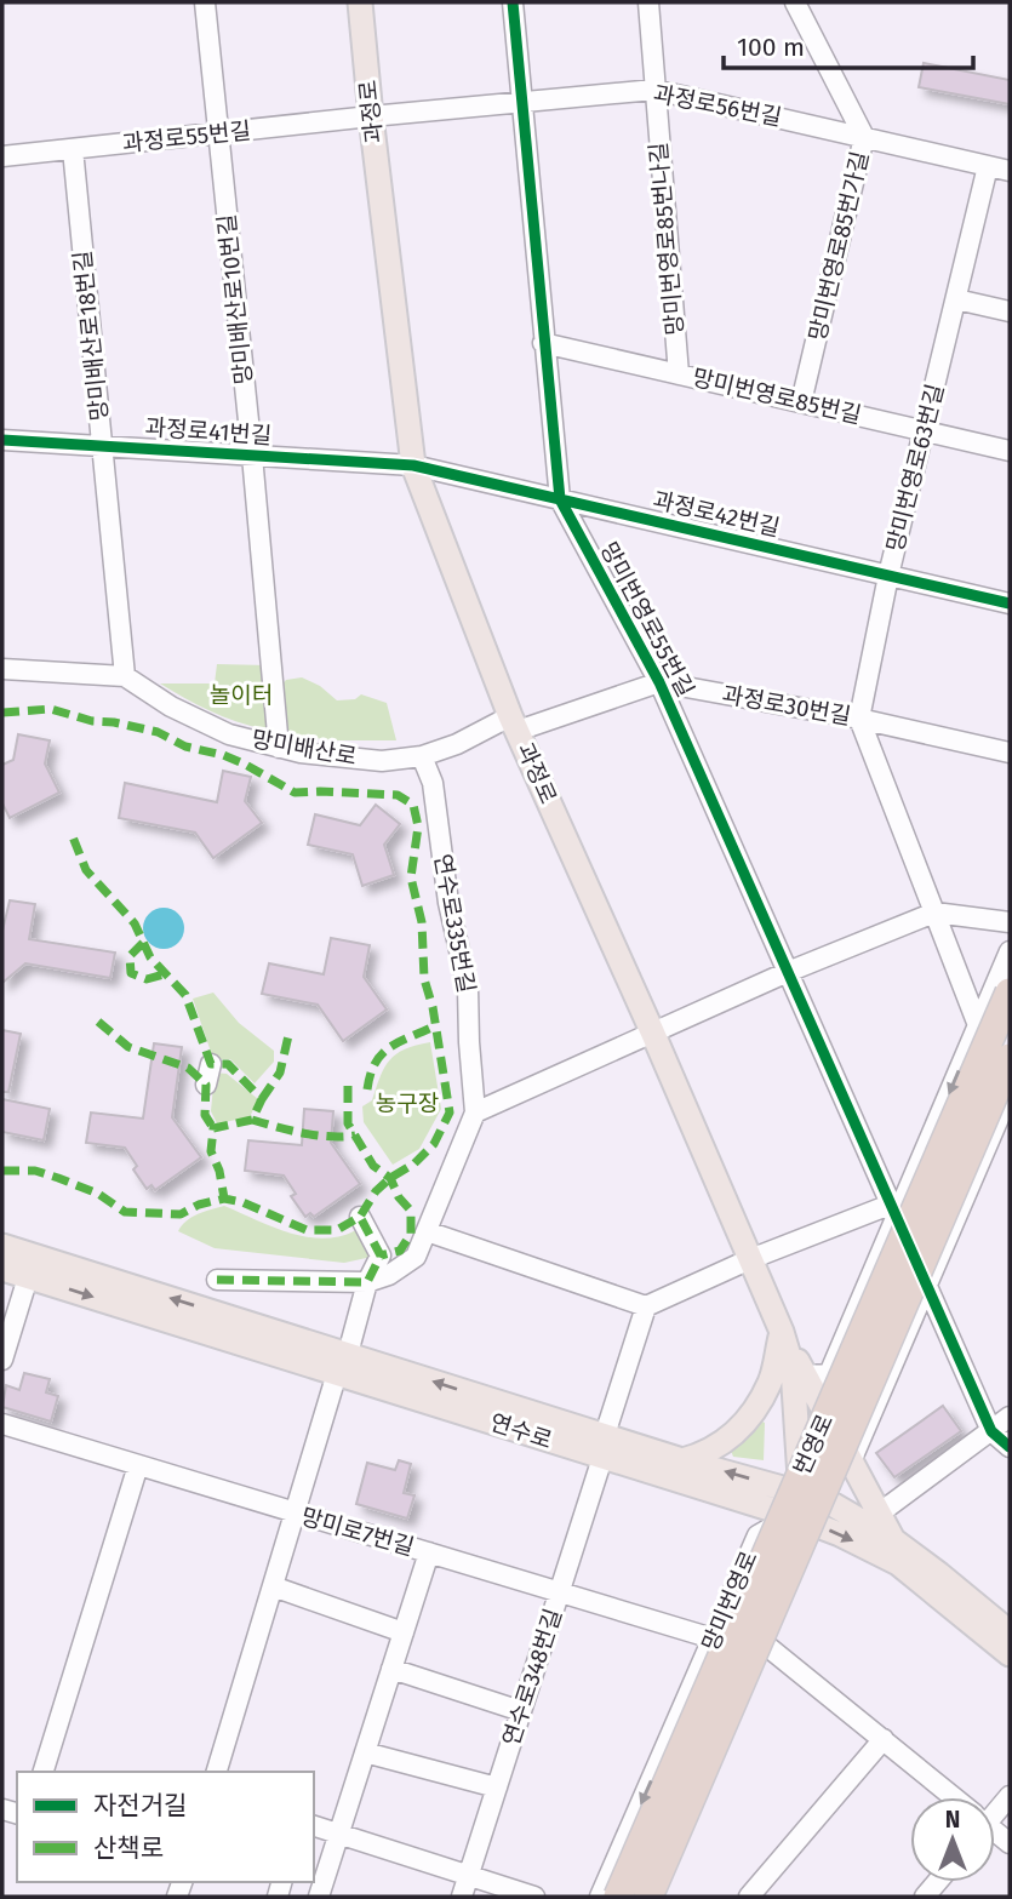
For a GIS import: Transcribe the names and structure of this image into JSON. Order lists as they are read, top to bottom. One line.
{"streets":{"highway":["번영로"],"main road":["과정로","연수로"],"street":["과정로56번길","과정로55번길","망미번영로85번나길","망미번영로85번가길","망미배산로10번길","망미배산로18번길","망미번영로85번길","과정로41번길","망미번영로63번길","과정로42번길","망미번영로55번길","과정로30번길","망미배산로","연수로335번길","망미로7번길","망미번영로","연수로348번길"]},"crossings":[["과정로56번길","과정로"],["과정로56번길","과정로55번길"],["과정로56번길","망미번영로85번나길"],["과정로56번길","망미번영로85번가길"],["과정로56번길","망미번영로63번길"],["과정로56번길","망미번영로55번길"],["과정로","과정로55번길"],["과정로","과정로41번길"],["과정로","과정로42번길"],["과정로","과정로30번길"],["과정로","망미배산로"],["과정로","연수로"],["과정로","망미번영로"],["과정로55번길","망미배산로10번길"],["과정로55번길","망미배산로18번길"],["망미번영로85번나길","망미번영로85번길"],["망미번영로85번가길","망미번영로85번길"],["망미배산로10번길","과정로41번길"],["망미배산로10번길","망미배산로"],["망미배산로18번길","과정로41번길"],["망미배산로18번길","망미배산로"],["망미번영로85번길","망미번영로63번길"],["망미번영로85번길","망미번영로55번길"],["과정로41번길","과정로42번길"],["망미번영로63번길","과정로42번길"],["망미번영로63번길","과정로30번길"],["과정로42번길","망미번영로55번길"],["망미번영로55번길","과정로30번길"],["과정로30번길","망미배산로"],["망미배산로","연수로335번길"],["연수로","망미번영로"],["연수로","연수로348번길"],["망미로7번길","망미번영로"],["망미로7번길","연수로348번길"]],"parks":["놀이터","농구장"],"legend":["자전거길","산책로"],"scale_bar":"100 m","north":"top"}
